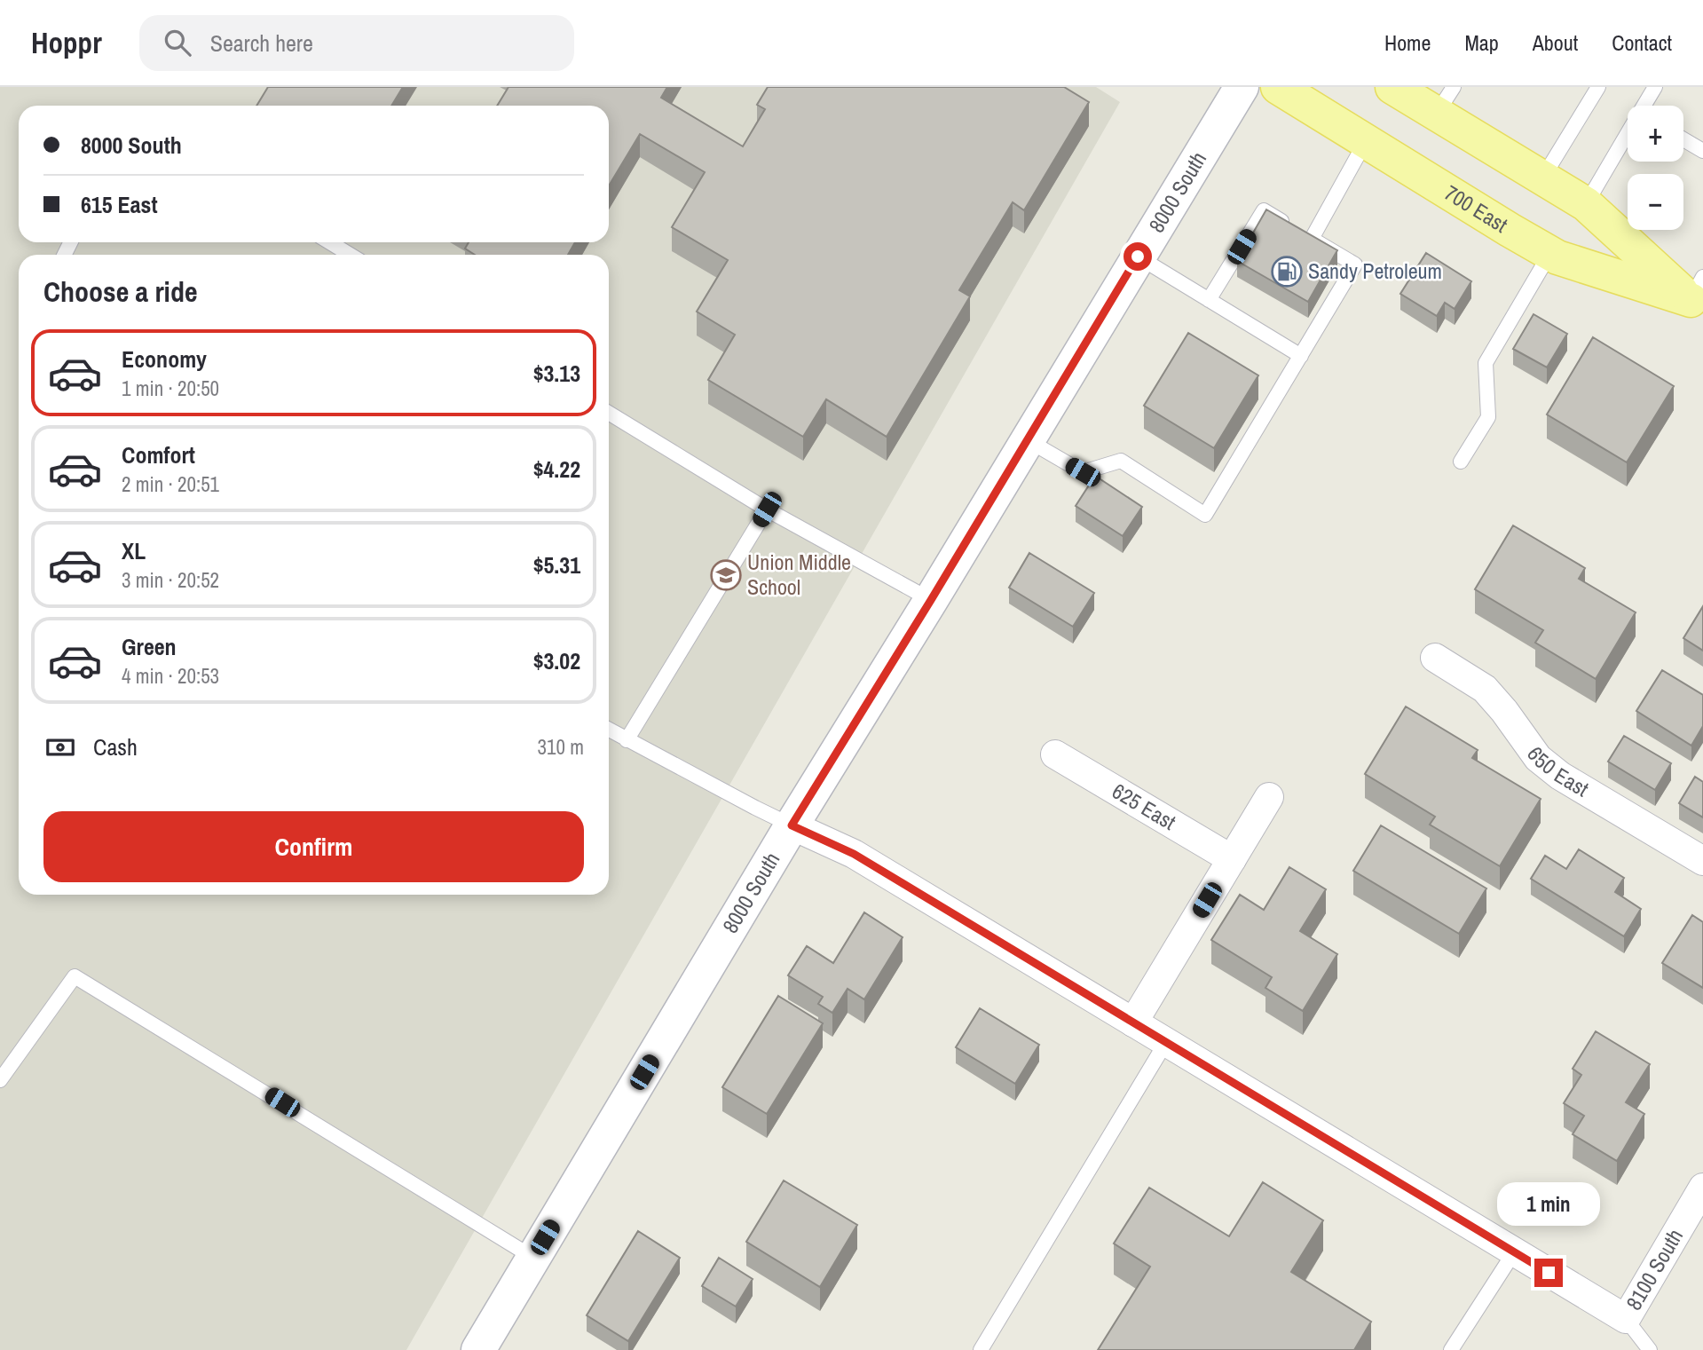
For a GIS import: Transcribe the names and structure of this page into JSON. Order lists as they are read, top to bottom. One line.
{"streets":{"main road":["700 East"],"street":["8000 South","650 East","625 East","8100 South"]},"places":{"fuel station":["Sandy Petroleum"],"school or university":["Union Middle School"]},"page":{"header":"Hoppr","search":"Search here","nav":["Home","Map","About","Contact"],"map_buttons":["+","−"],"banner":["8000 South","615 East"],"heading":"Choose a ride","list":[{"name":"Economy","note":"1 min · 20:50","value":"$3.13"},{"name":"Comfort","note":"2 min · 20:51","value":"$4.22"},{"name":"XL","note":"3 min · 20:52","value":"$5.31"},{"name":"Green","note":"4 min · 20:53","value":"$3.02"}],"pay":["Cash","310 m"],"buttons":"Confirm","bubble":"1 min"}}
